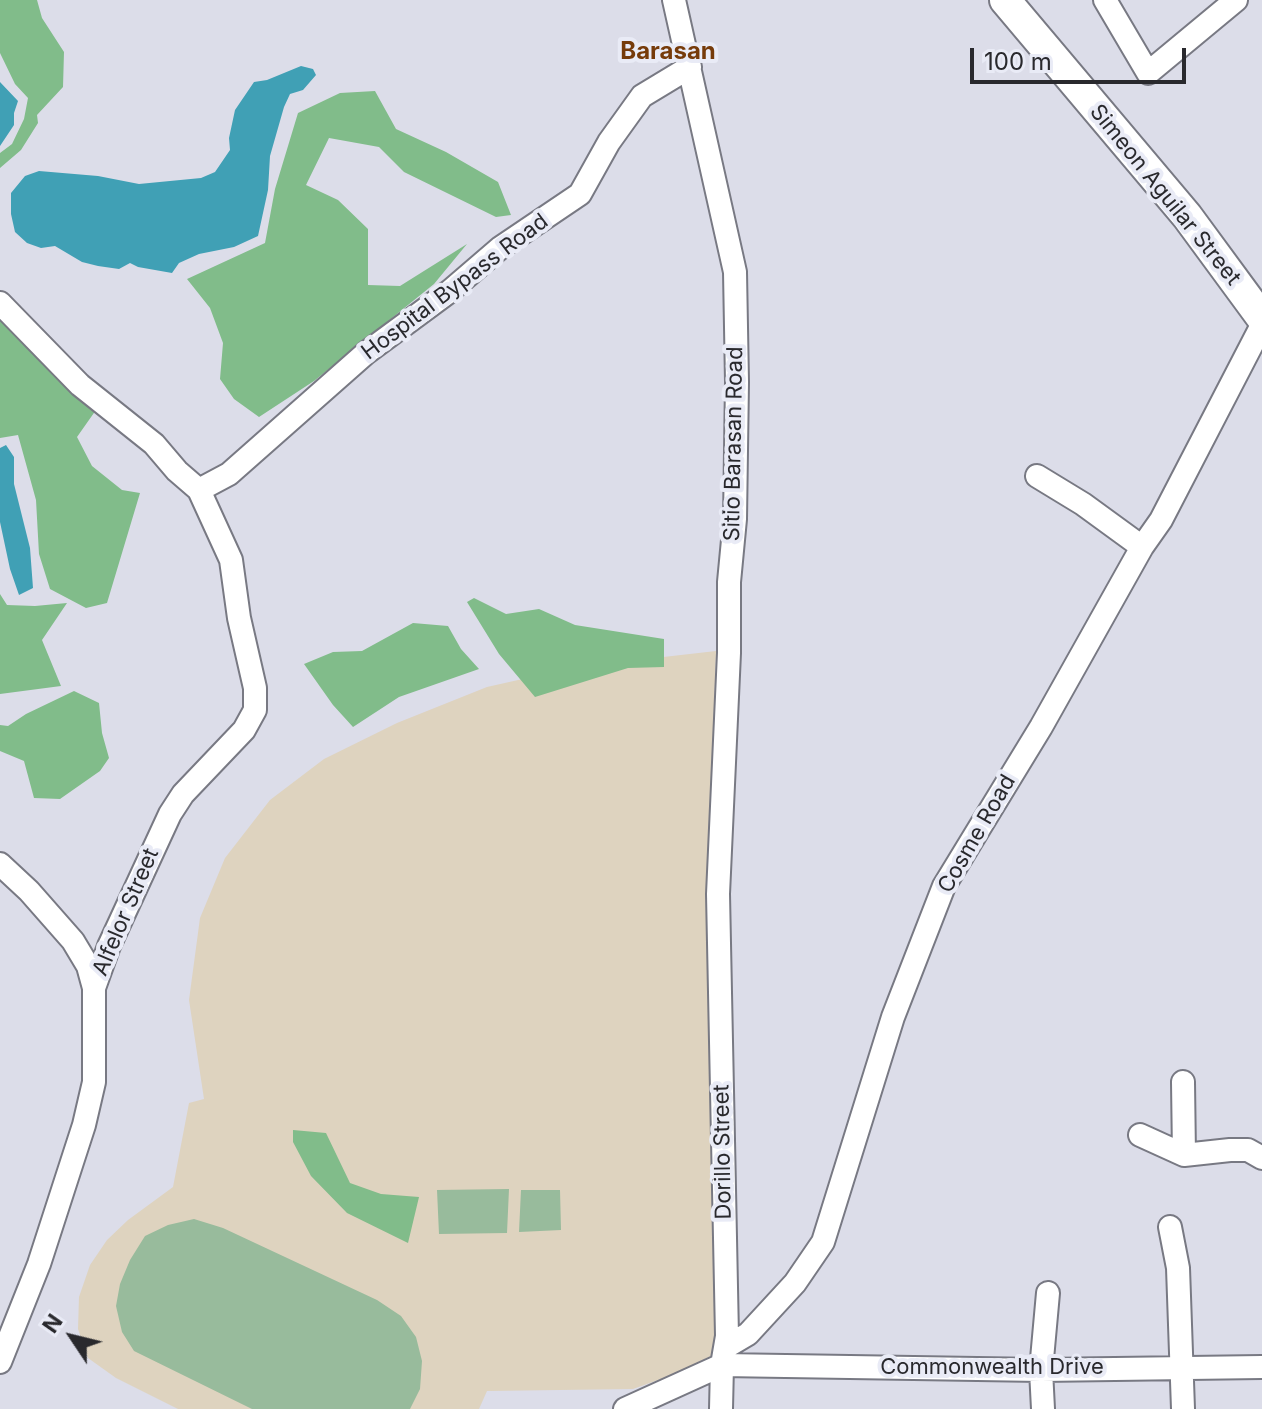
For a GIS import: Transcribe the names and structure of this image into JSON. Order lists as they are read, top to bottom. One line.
{"streets":{"highway":["Simeon Aguilar Street"],"street":["Hospital Bypass Road","Sitio Barasan Road","Cosme Road","Alfelor Street","Dorillo Street","Commonwealth Drive"]},"crossings":[["Hospital Bypass Road","Sitio Barasan Road"],["Hospital Bypass Road","Alfelor Street"],["Sitio Barasan Road","Dorillo Street"],["Cosme Road","Dorillo Street"],["Cosme Road","Commonwealth Drive"],["Dorillo Street","Commonwealth Drive"]],"districts":["Barasan"],"scale_bar":"100 m","north":"top left"}
